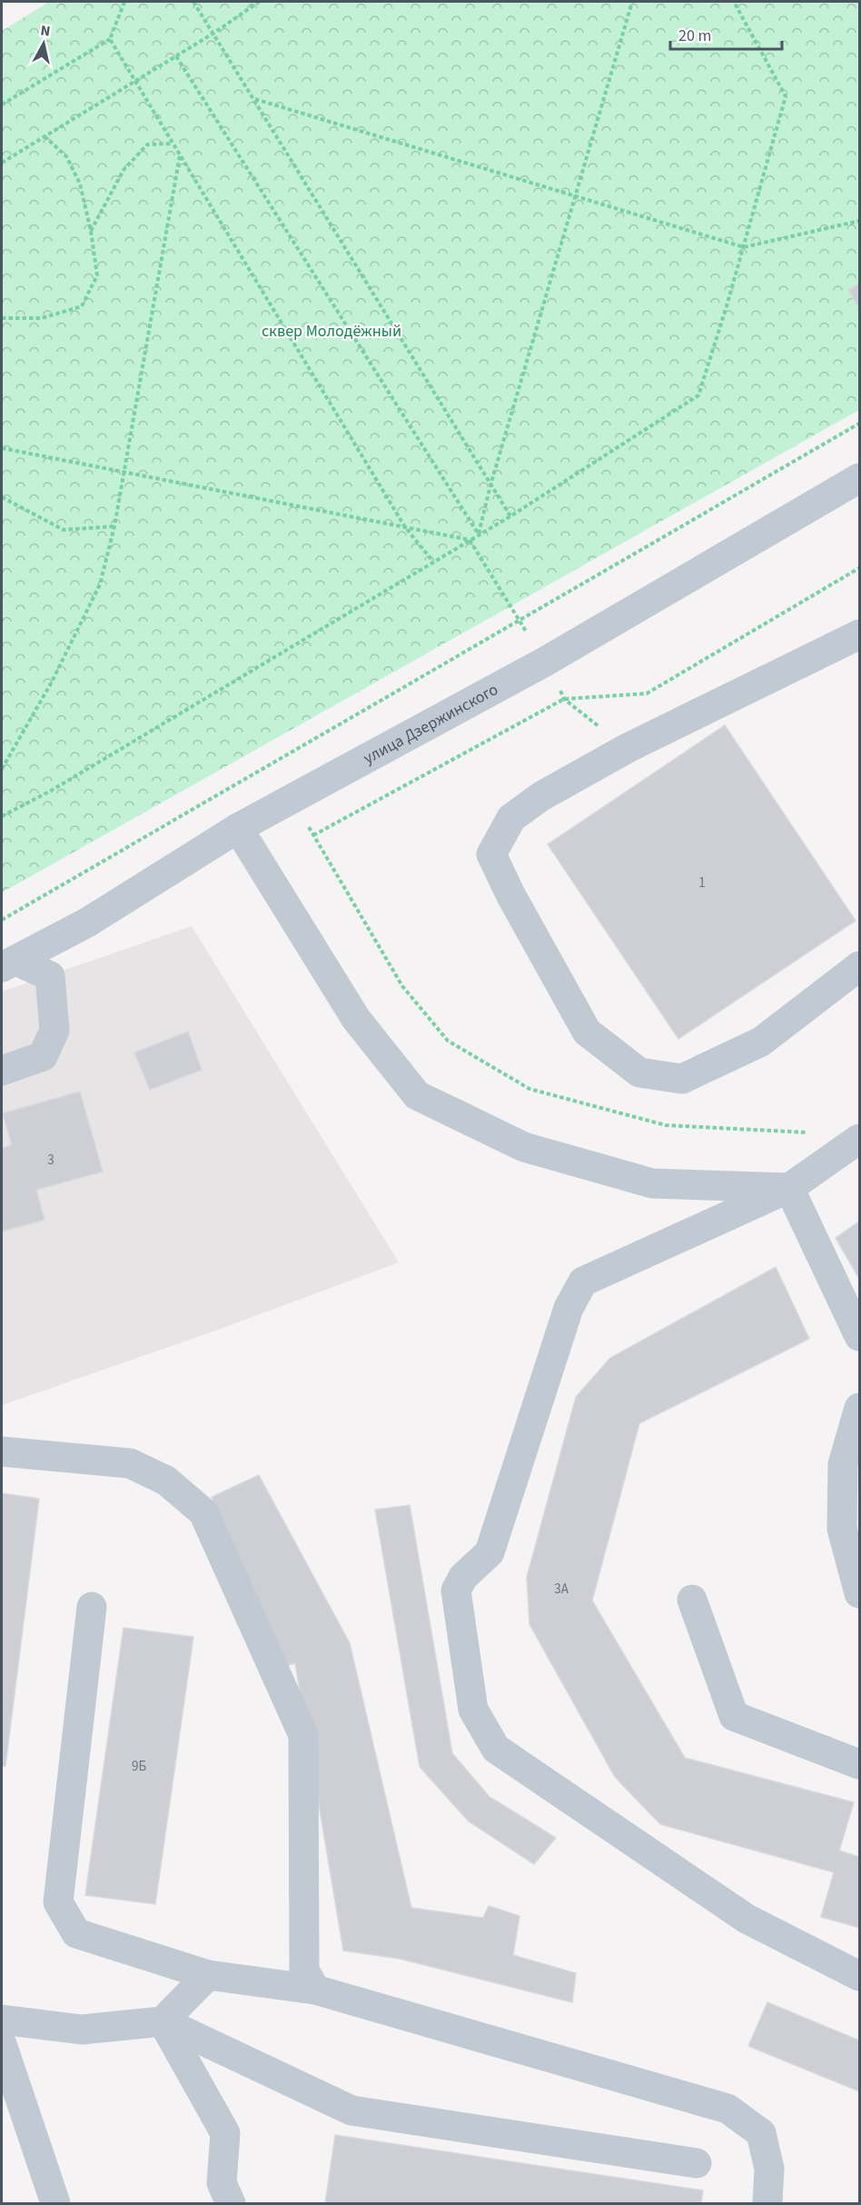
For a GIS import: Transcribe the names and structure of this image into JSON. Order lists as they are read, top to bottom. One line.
{"streets":{"street":["улица Дзержинского"]},"parks":["сквер Молодёжный"],"house_numbers":["1","3","3А","9Б"],"scale_bar":"20 m","north":"top"}
